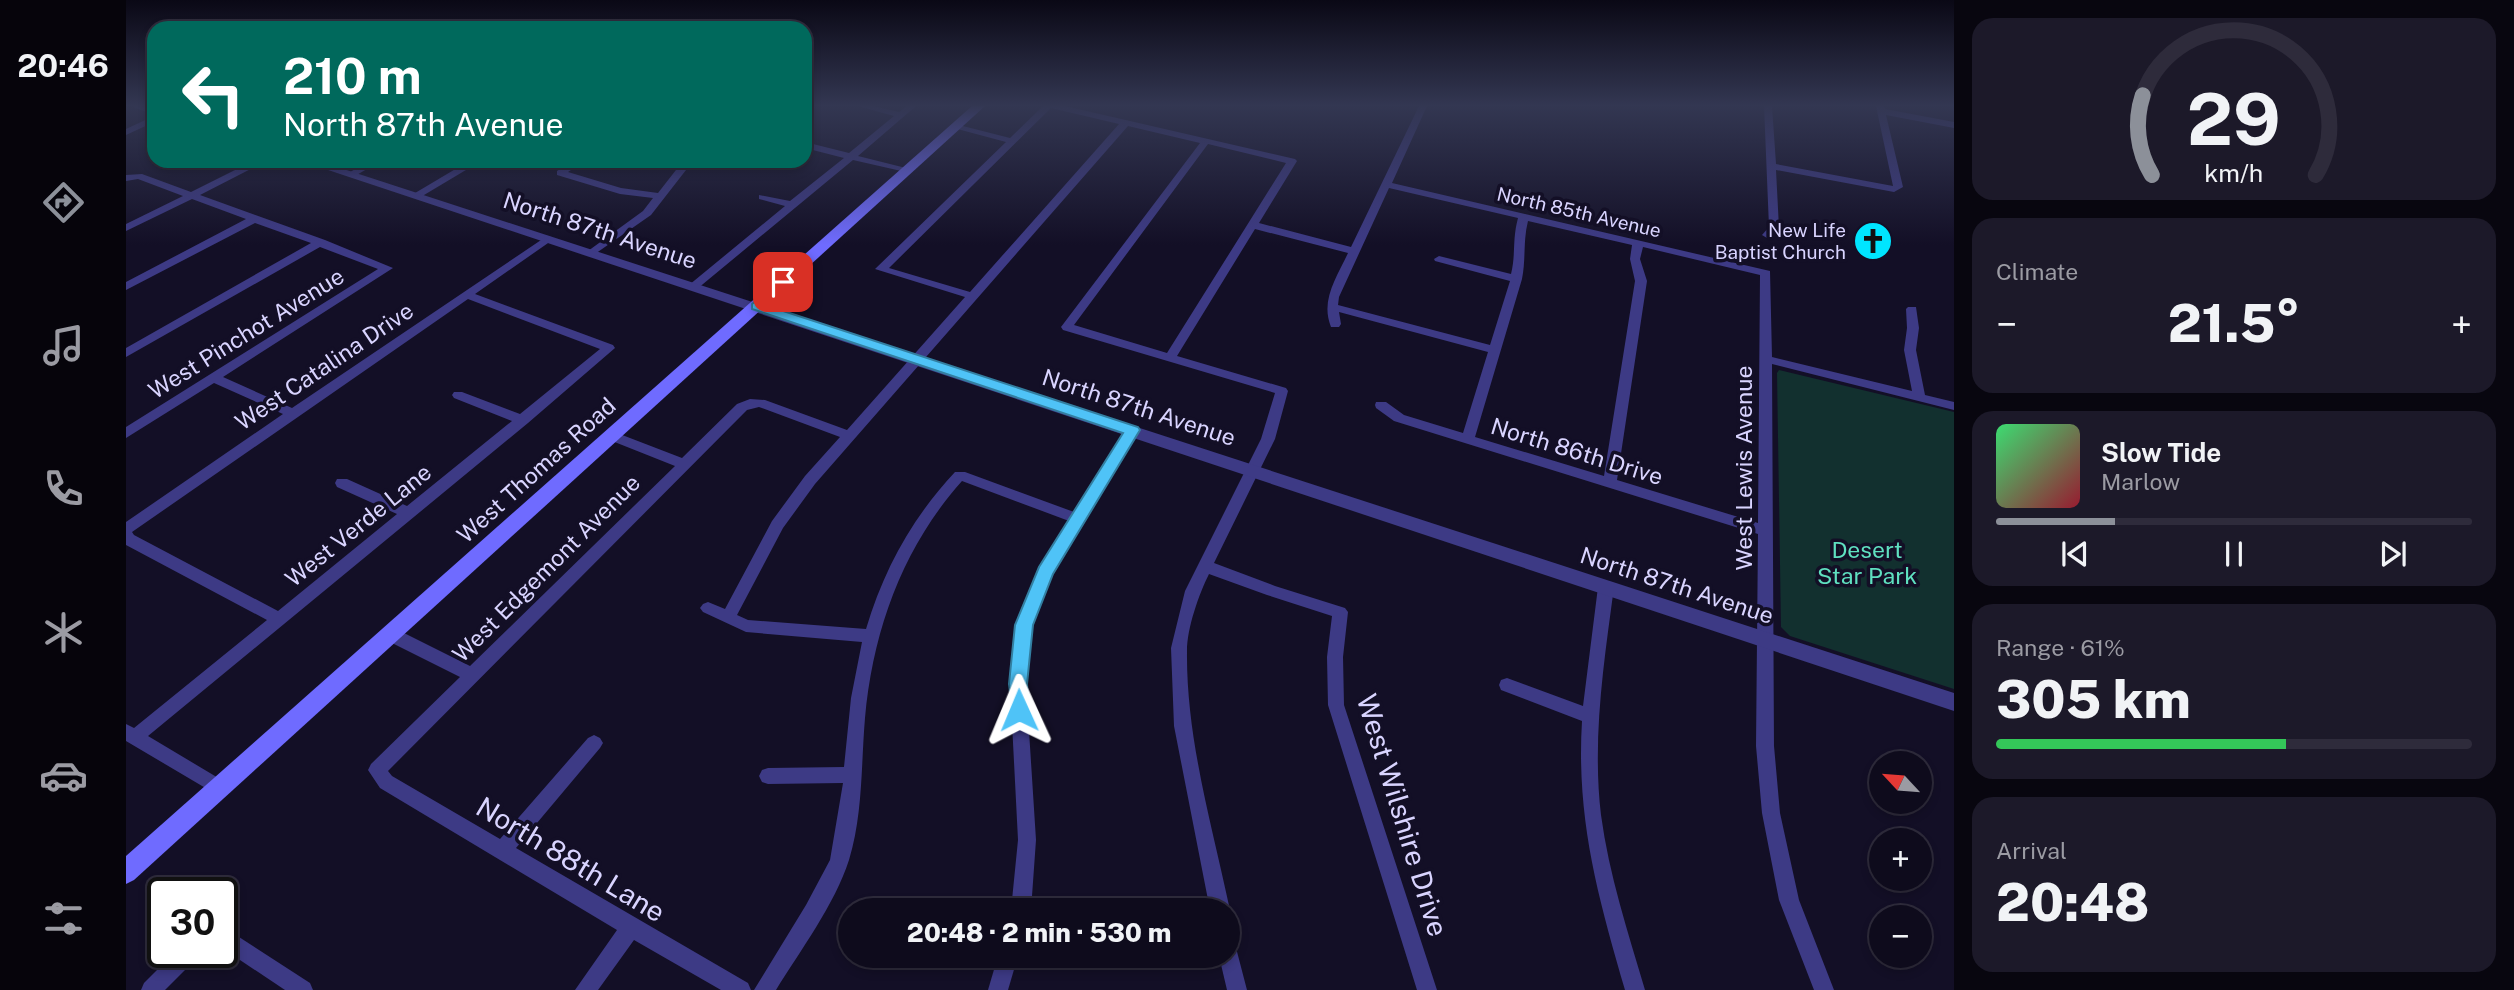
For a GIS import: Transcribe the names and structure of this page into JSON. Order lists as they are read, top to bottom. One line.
{"streets":{"main road":["West Thomas Road"],"street":["North 85th Avenue","North 87th Avenue","West Pinchot Avenue","West Catalina Drive","North 86th Drive","West Lewis Avenue","West Verde Lane","West Edgemont Avenue","West Wilshire Drive","North 88th Lane"]},"crossings":[["North 85th Avenue","West Lewis Avenue"],["North 87th Avenue","West Catalina Drive"],["North 87th Avenue","West Lewis Avenue"],["North 87th Avenue","West Thomas Road"],["West Catalina Drive","West Verde Lane"],["North 86th Drive","West Lewis Avenue"],["West Edgemont Avenue","North 88th Lane"]],"parks":["Desert Star Park"],"places":{"church":["New Life Baptist Church"]},"north":"top left","page":{"tabs":"20:46","turn":["210 m","North 87th Avenue"],"tile":["Climate",["Range · 61%","305 km"],["Arrival","20:48"]],"heat":["−","21.5°","+"],"song":["Slow Tide","Marlow"],"map_buttons":["+","−"],"limit":"30","trip":"20:48 · 2 min · 530 m","gauge":["29","km/h"]}}
